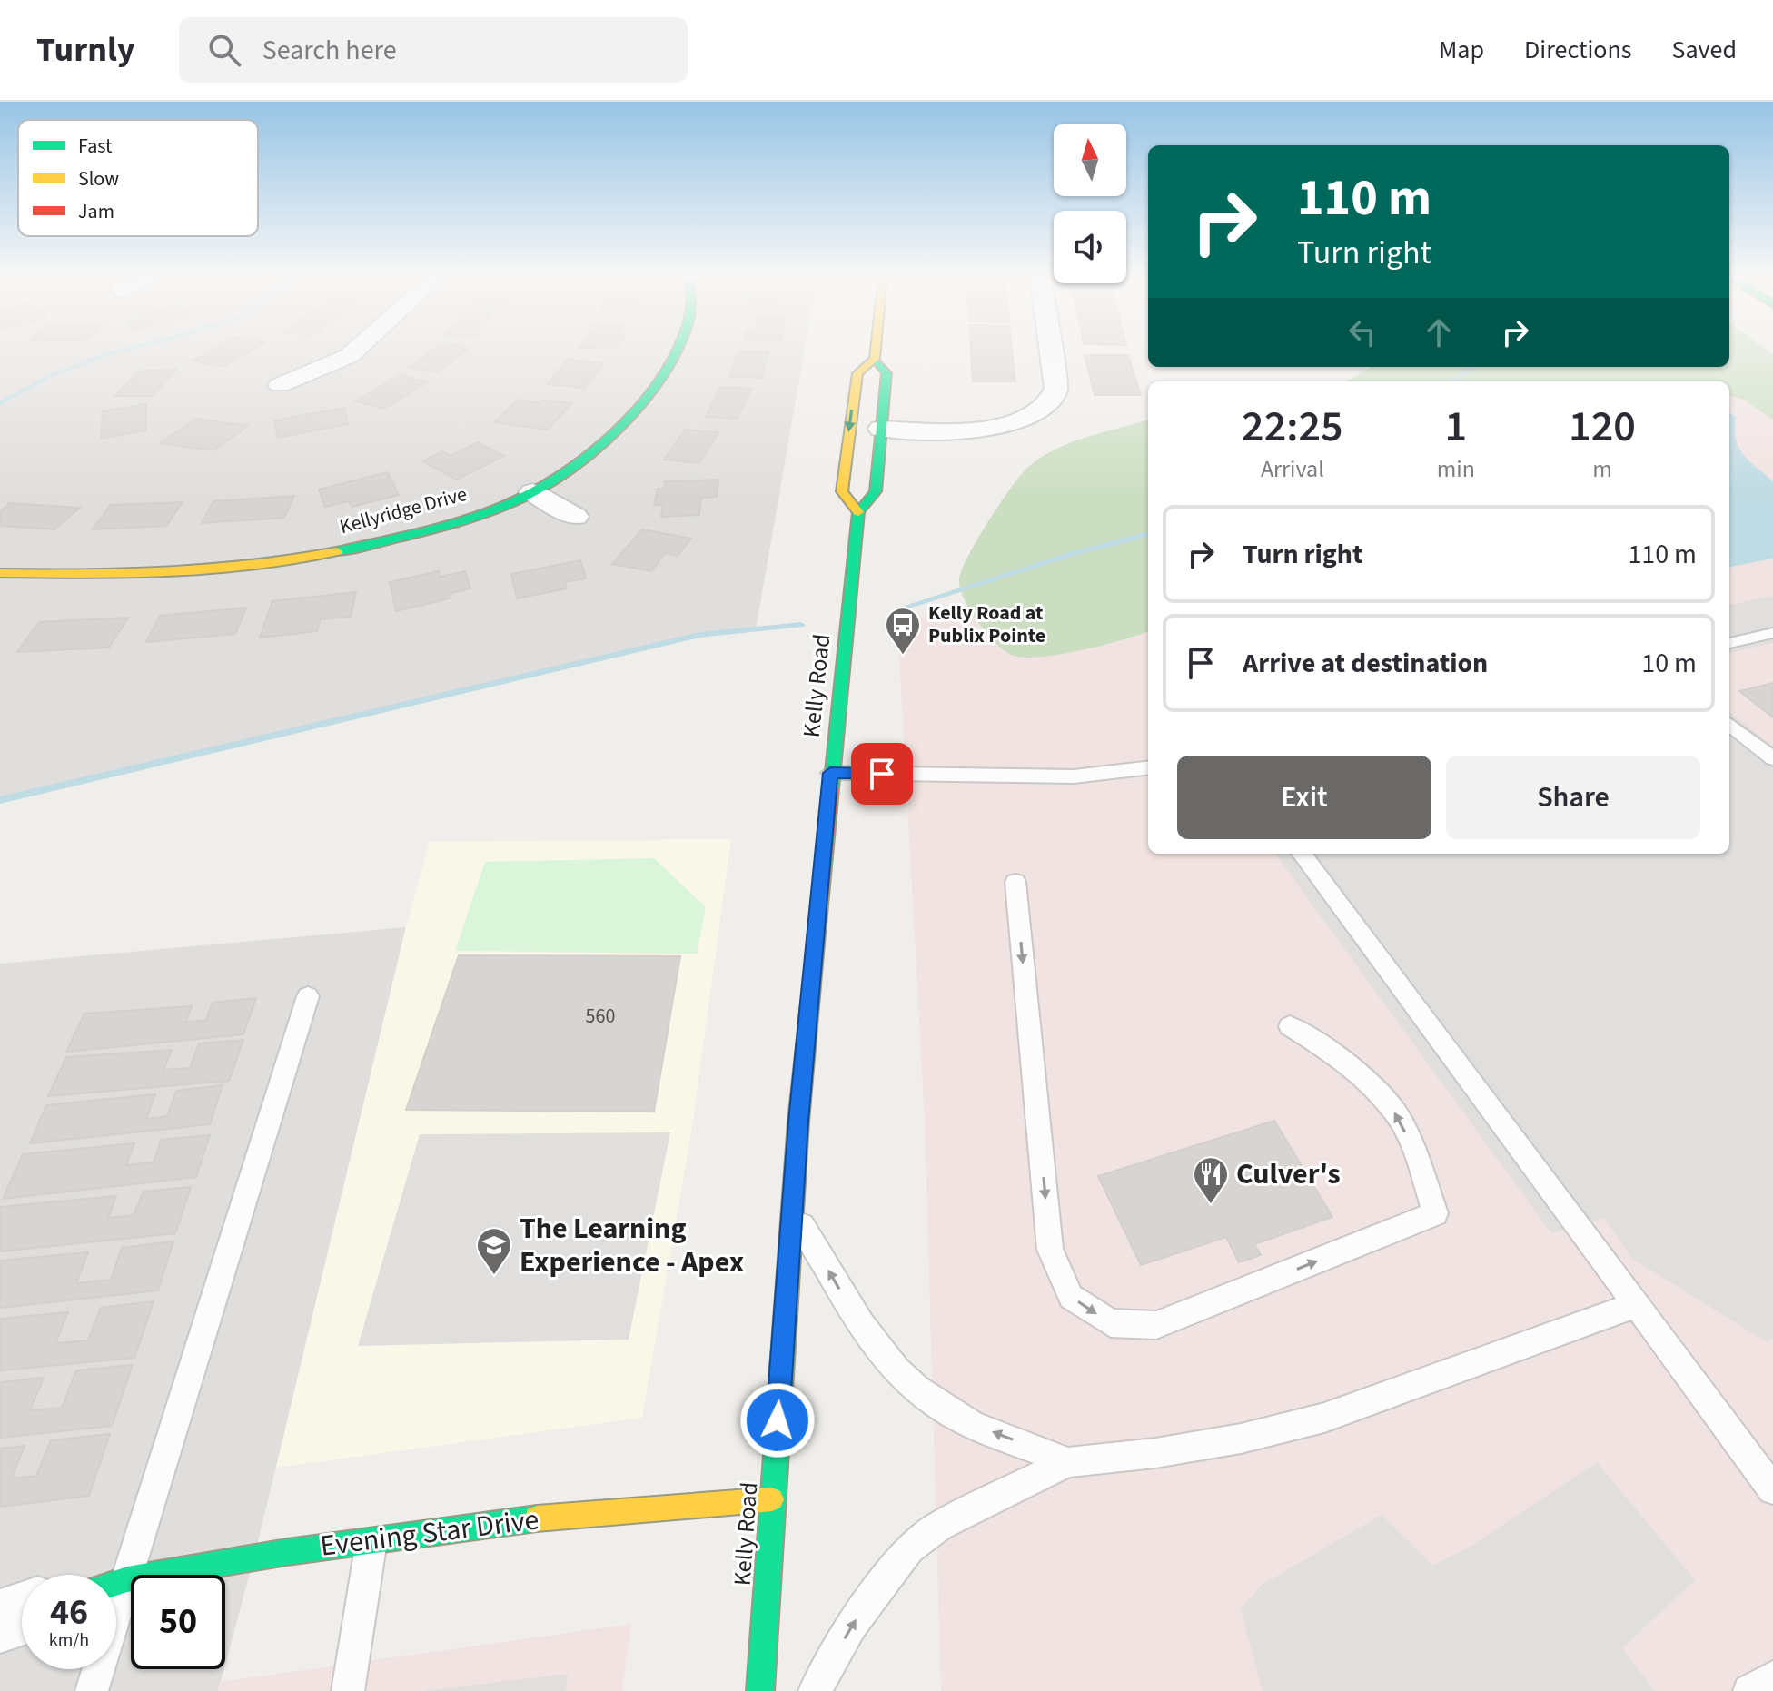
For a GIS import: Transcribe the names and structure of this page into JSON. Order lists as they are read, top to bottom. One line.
{"streets":{"main road":["Kellyridge Drive","Kelly Road","Evening Star Drive"]},"crossings":[["Kelly Road","Evening Star Drive"]],"places":{"bus stop":["Kelly Road at Publix Pointe"],"restaurant":["Culver's"],"school or university":["The Learning Experience - Apex"]},"house_numbers":["560"],"legend":["Fast","Slow","Jam"],"north":"top","page":{"header":"Turnly","search":"Search here","nav":["Map","Directions","Saved"],"turn":["110 m","Turn right"],"eta":["22:25","Arrival","1","min","120","m"],"list":[{"name":"Turn right","value":"110 m"},{"name":"Arrive at destination","value":"10 m"}],"buttons":["Exit","Share"],"speed":"46 km/h","limit":"50"}}
